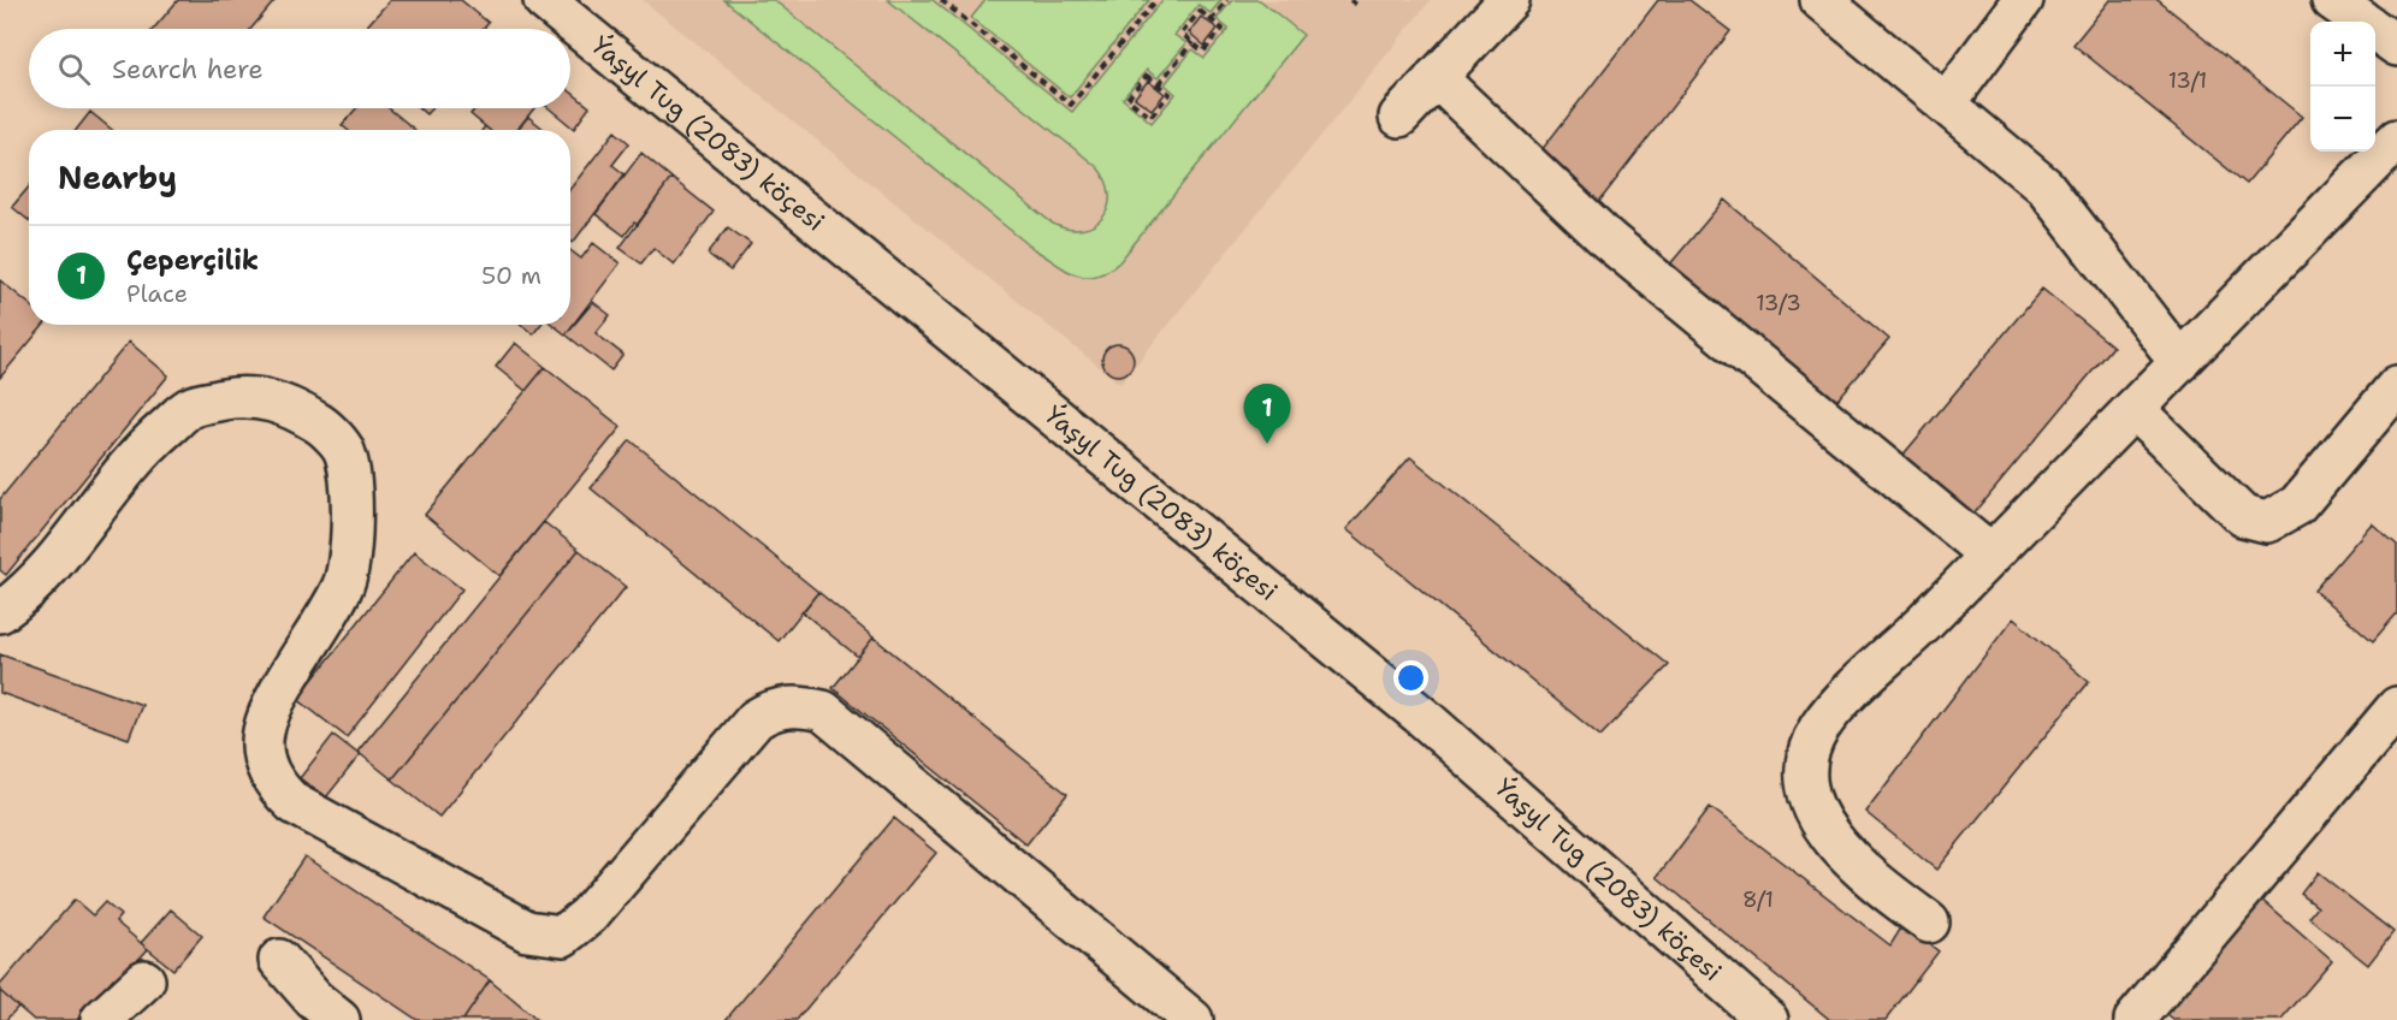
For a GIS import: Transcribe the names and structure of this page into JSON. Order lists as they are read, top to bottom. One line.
{"streets":{"street":["Ýaşyl Tug (2083) köçesi"]},"house_numbers":["13/1","13/3","8/1"],"page":{"map_buttons":["+","−"],"search":"Search here","heading":"Nearby","list":[{"mark":"1","name":"Çeperçilik","note":"Place","value":"50 m"}],"pins":"1"}}
